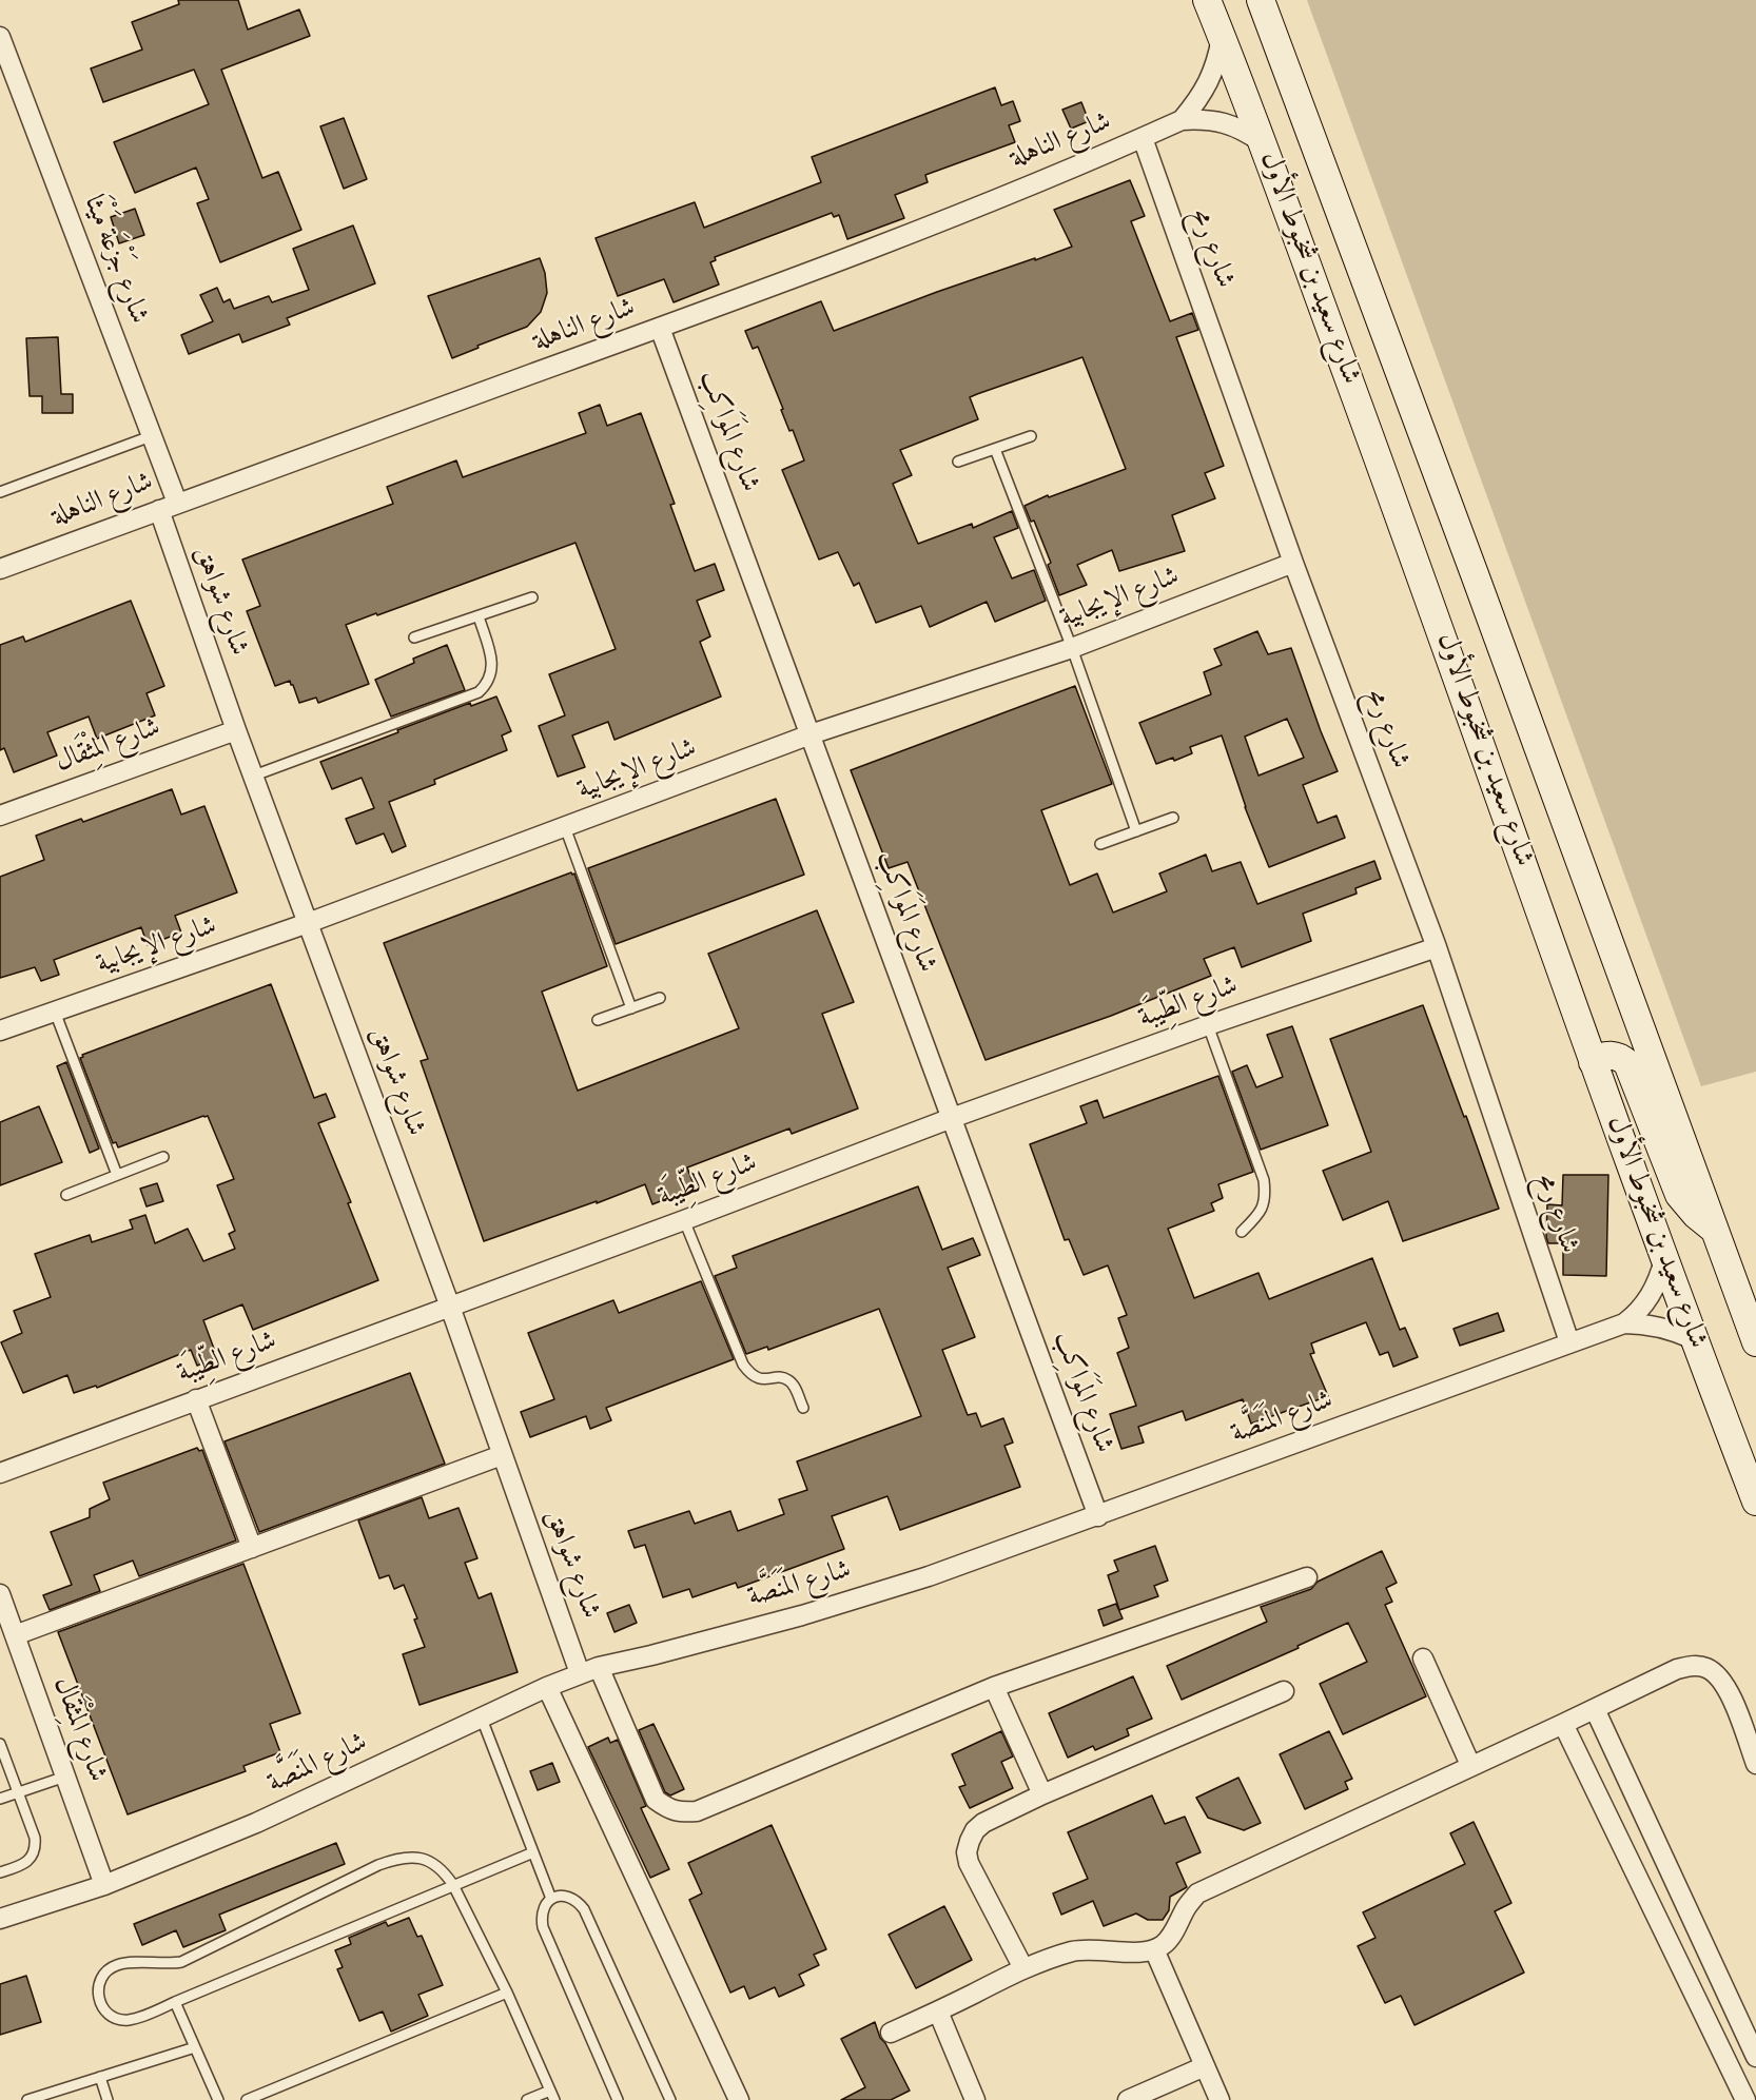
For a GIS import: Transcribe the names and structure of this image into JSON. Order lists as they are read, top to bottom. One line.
{"streets":{"main road":["شارع سعيد بن شخبوط الأول"],"street":["شارع الناهلة","شارع رمح","شارع جَزْعَة مَيْثَا","شارع المَوَاكِب","شارع الإيجابية","شارع شواهق","شارع المِثْقَال","شارع الطِّيبَة","شارع المَنَصَّة"]},"crossings":[["شارع الناهلة","شارع رمح"],["شارع الناهلة","شارع جَزْعَة مَيْثَا"],["شارع الناهلة","شارع سعيد بن شخبوط الأول"],["شارع الناهلة","شارع المَوَاكِب"],["شارع الناهلة","شارع شواهق"],["شارع رمح","شارع الإيجابية"],["شارع رمح","شارع الطِّيبَة"],["شارع رمح","شارع المَنَصَّة"],["شارع سعيد بن شخبوط الأول","شارع المَنَصَّة"],["شارع المَوَاكِب","شارع الإيجابية"],["شارع المَوَاكِب","شارع الطِّيبَة"],["شارع المَوَاكِب","شارع المَنَصَّة"],["شارع الإيجابية","شارع شواهق"],["شارع شواهق","شارع المِثْقَال"],["شارع شواهق","شارع الطِّيبَة"],["شارع شواهق","شارع المَنَصَّة"],["شارع المِثْقَال","شارع المَنَصَّة"]]}
